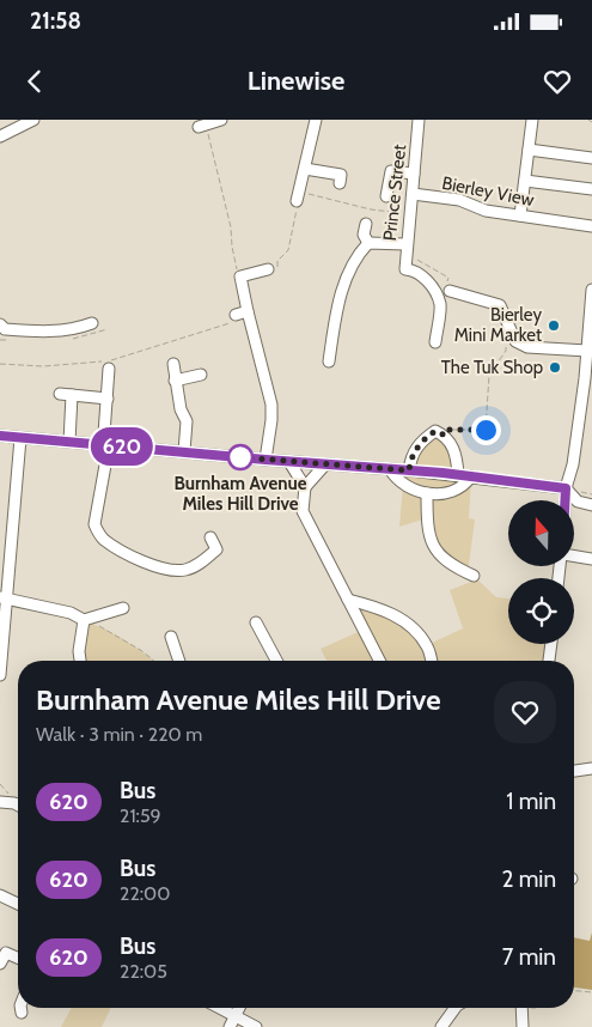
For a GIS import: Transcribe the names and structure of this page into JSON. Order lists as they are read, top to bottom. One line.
{"streets":{"street":["Bierley View","Prince Street"]},"crossings":[["Bierley View","Prince Street"]],"places":["Bierley Mini Market","The Tuk Shop","Burnham Avenue Miles Hill Drive"],"lines":["bus line 620"],"north":"top","page":{"status":"21:58","header":"Linewise","on_map":"620","heading":["Burnham Avenue Miles Hill Drive","Walk · 3 min · 220 m"],"list":[{"mark":"620","name":"Bus","note":"21:59","value":"1 min"},{"mark":"620","name":"Bus","note":"22:00","value":"2 min"},{"mark":"620","name":"Bus","note":"22:05","value":"7 min"}]}}
